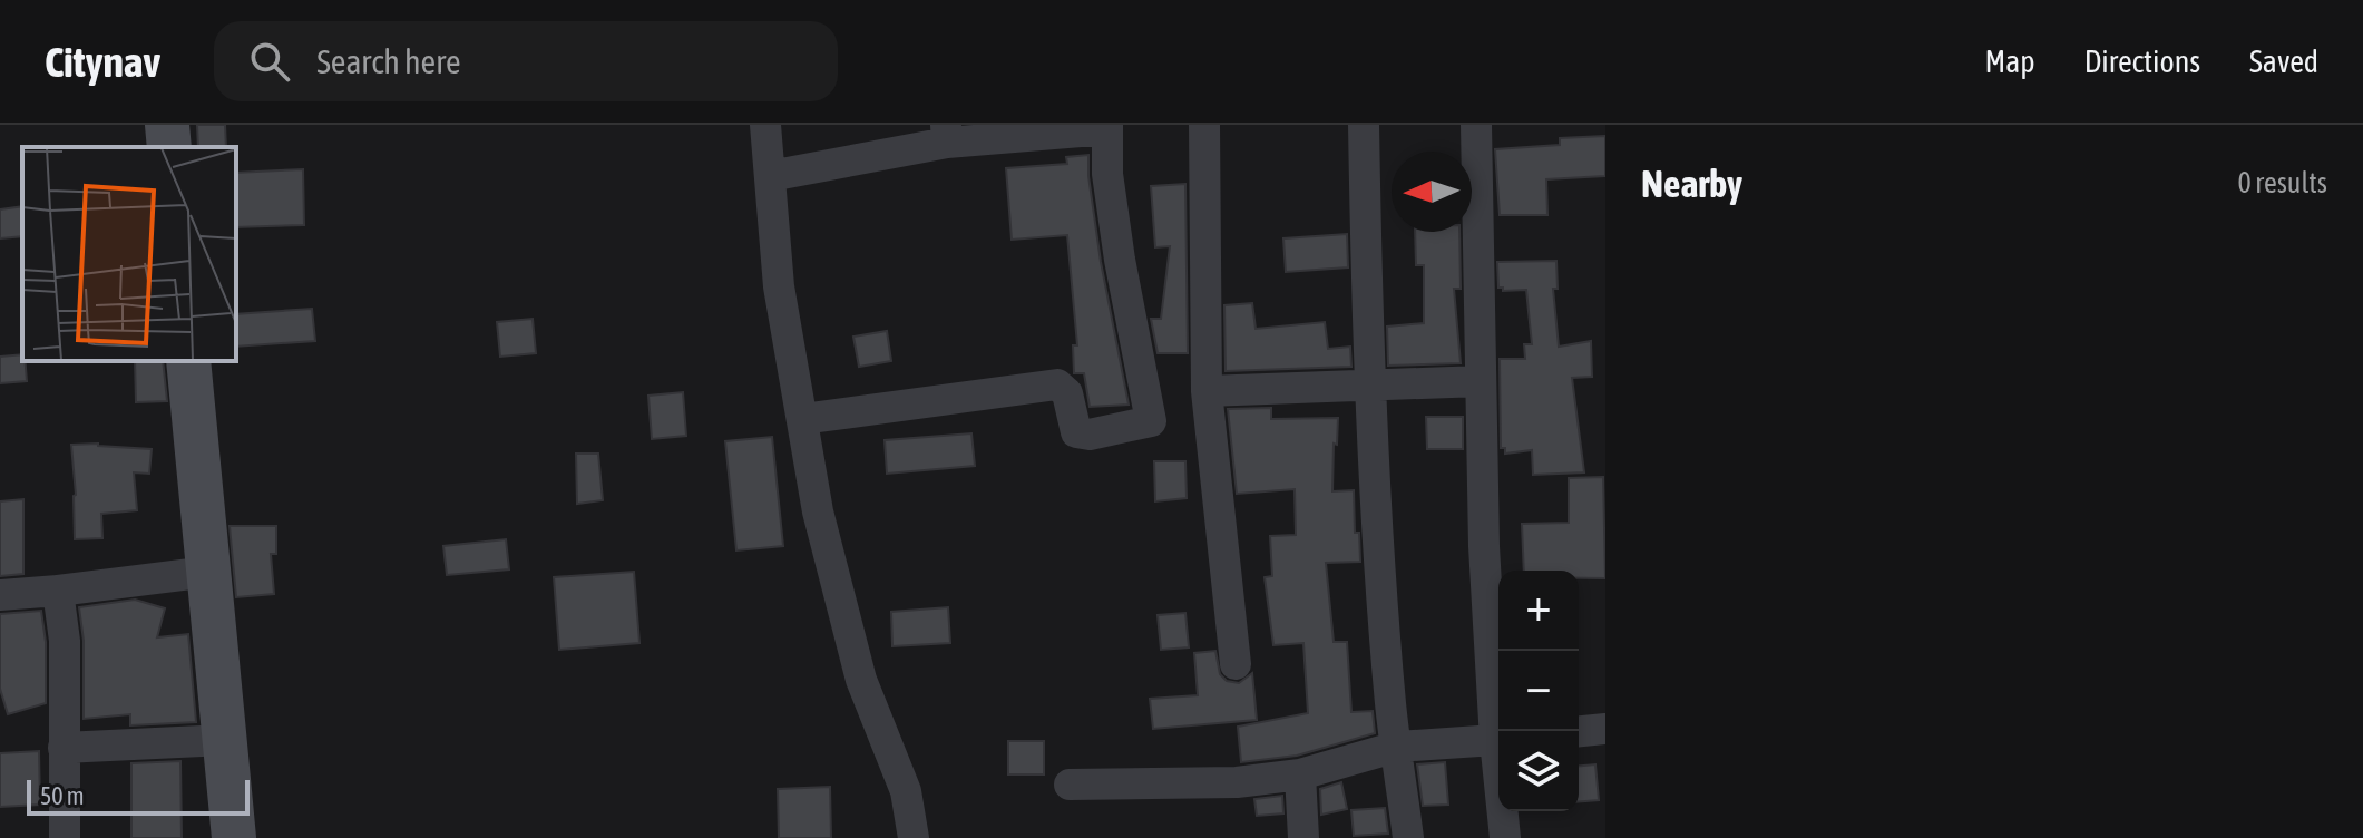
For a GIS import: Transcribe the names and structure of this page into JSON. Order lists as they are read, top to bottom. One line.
{"scale_bar":"50 m","north":"left","page":{"header":"Citynav","search":"Search here","nav":["Map","Directions","Saved"],"heading":["Nearby","0 results"],"map_buttons":["+","−"],"scale":"50 m"}}
